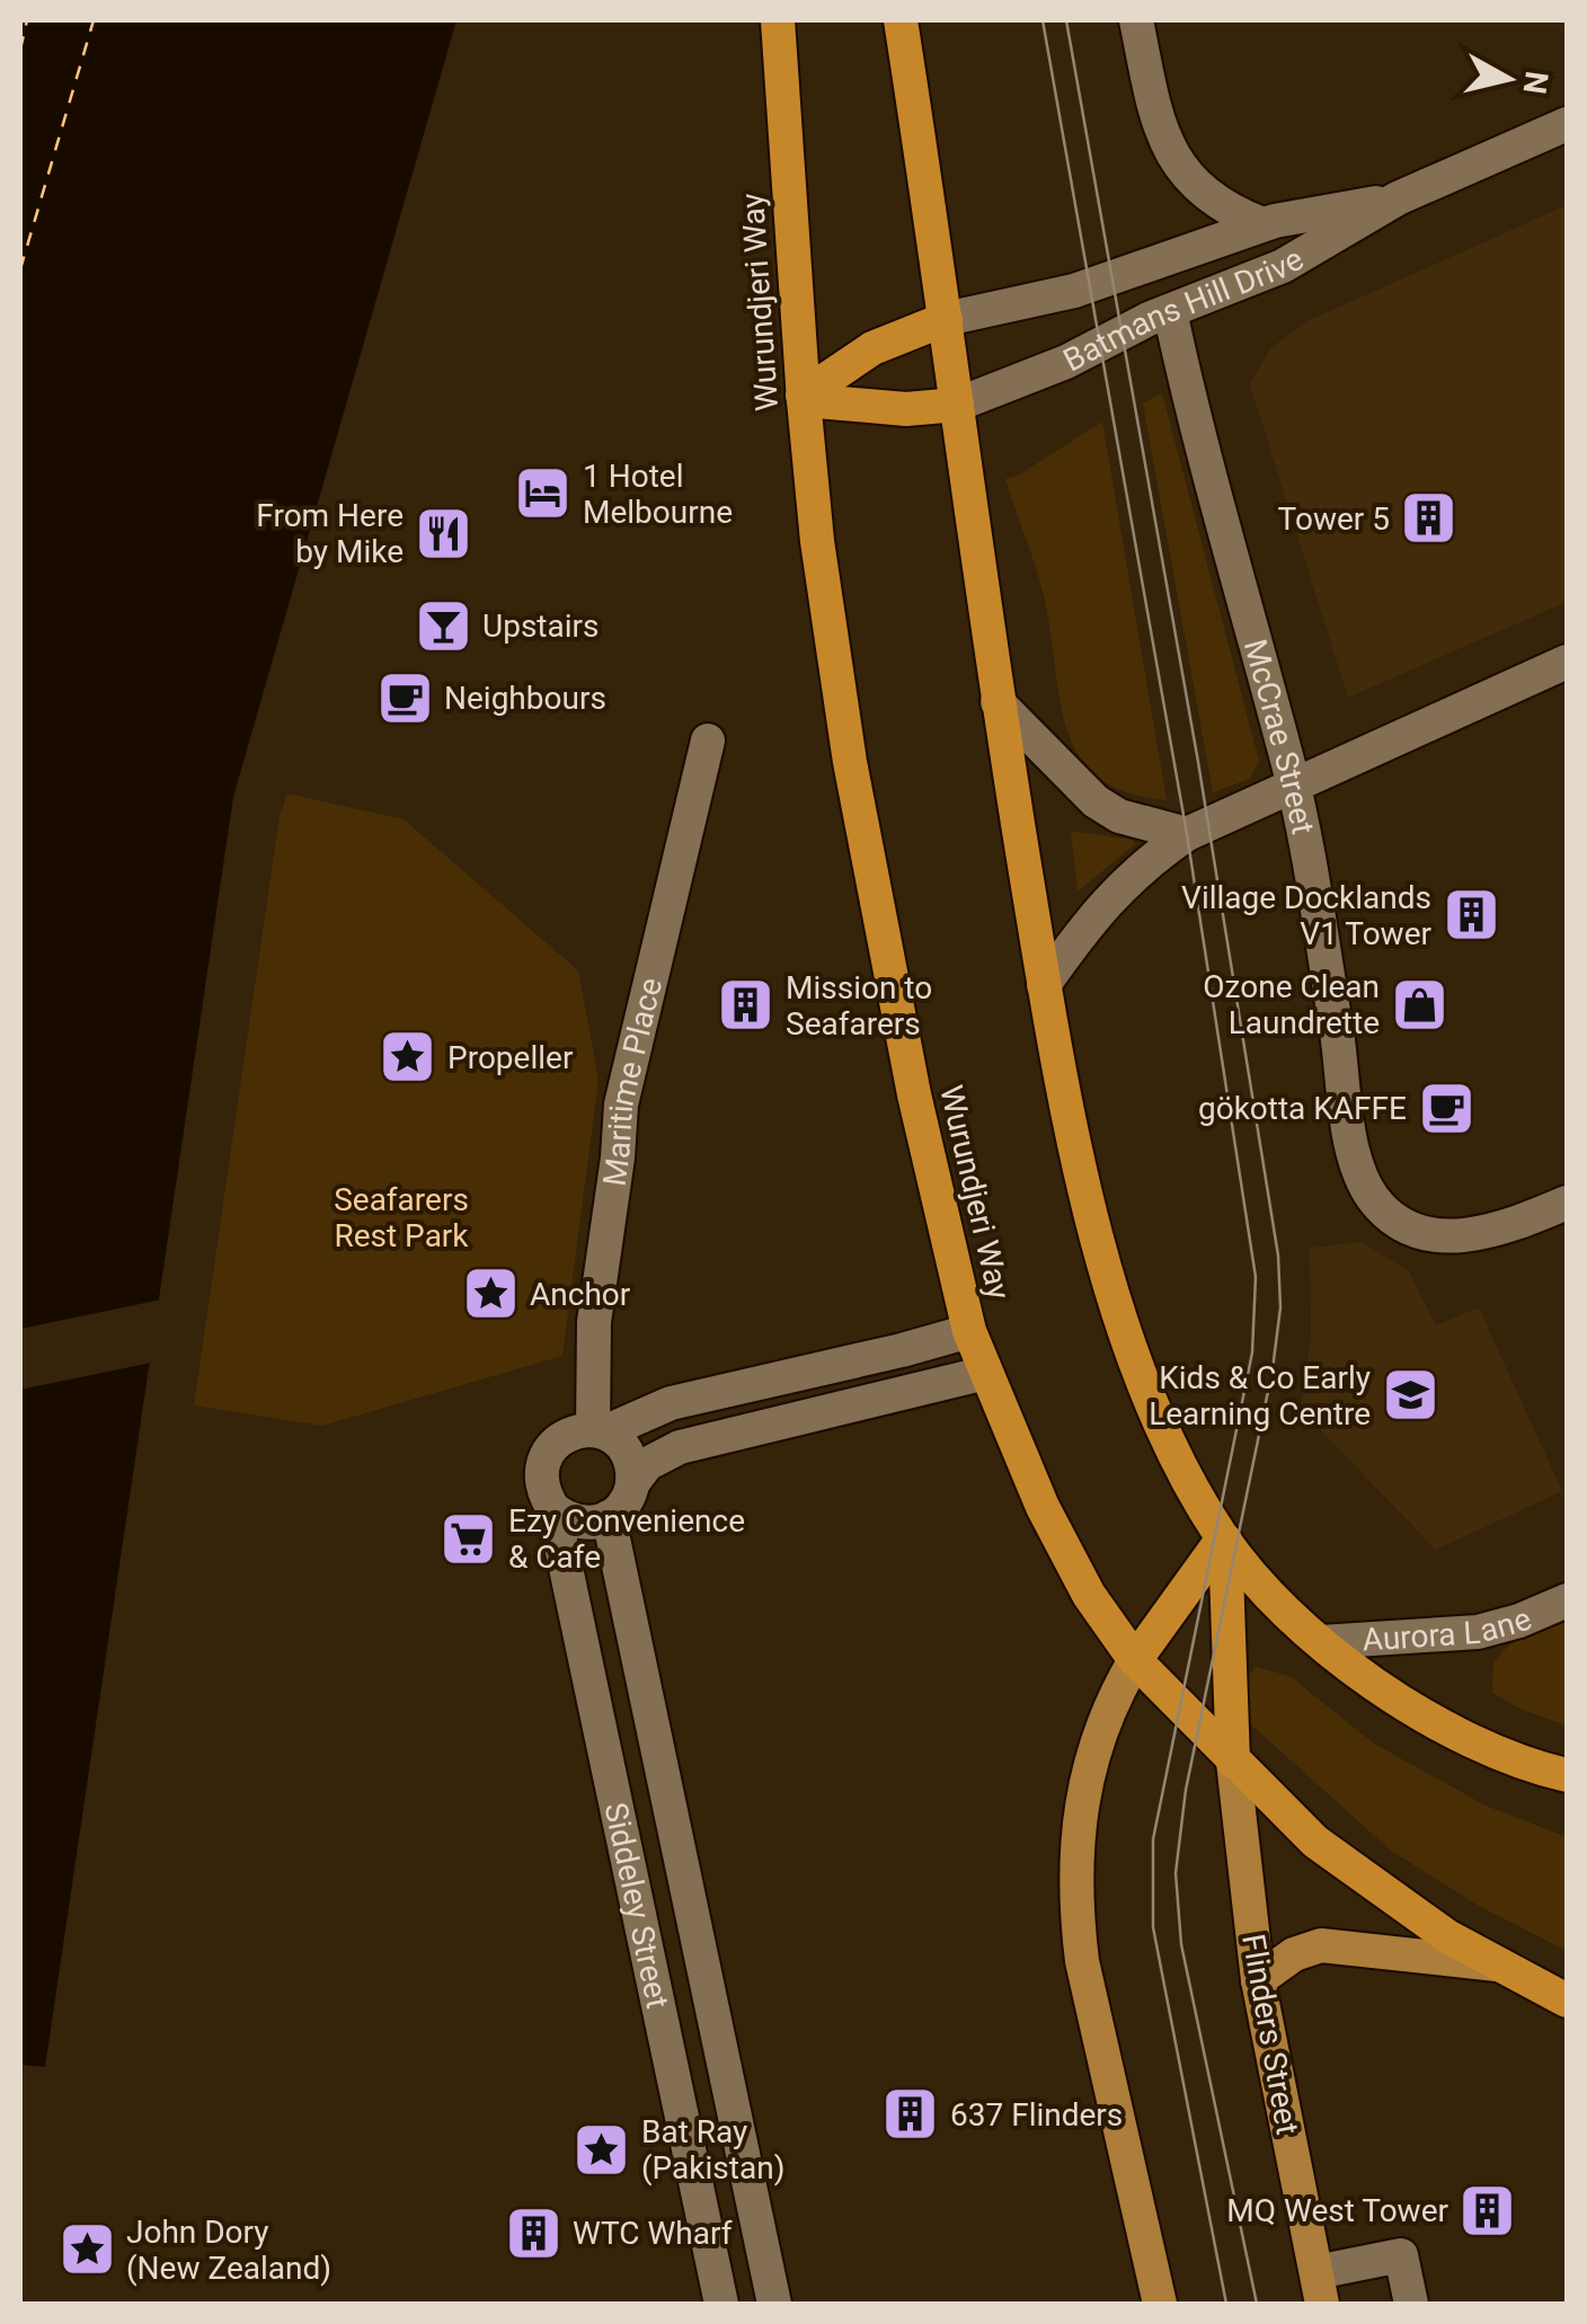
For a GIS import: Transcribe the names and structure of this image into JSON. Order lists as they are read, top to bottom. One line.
{"streets":{"highway":["Wurundjeri Way"],"main road":["Flinders Street"],"street":["Batmans Hill Drive","McCrae Street","Maritime Place","Aurora Lane","Siddeley Street"]},"crossings":[["Wurundjeri Way","Flinders Street"],["Batmans Hill Drive","McCrae Street"],["Maritime Place","Siddeley Street"]],"parks":["Seafarers Rest Park"],"places":{"hotel":["1 Hotel Melbourne"],"building":["Tower 5","Village Docklands V1 Tower","Mission to Seafarers","637 Flinders","MQ West Tower","WTC Wharf"],"restaurant":["From Here by Mike"],"bar":["Upstairs"],"cafe":["Neighbours","gökotta KAFFE"],"shop":["Ozone Clean Laundrette"],"place":["Propeller","Anchor","Bat Ray (Pakistan)","John Dory (New Zealand)"],"school or university":["Kids & Co Early Learning Centre"],"supermarket":["Ezy Convenience & Cafe"]},"north":"right"}
